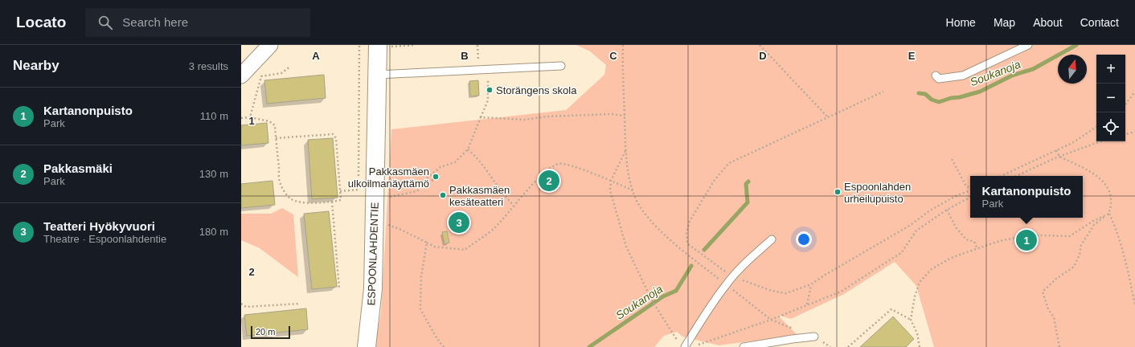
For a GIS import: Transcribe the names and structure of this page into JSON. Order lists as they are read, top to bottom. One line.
{"streets":{"street":["ESPOONLAHDENTIE"]},"water":["Soukanoja"],"places":["Storängens skola","Pakkasmäen ulkoilmanäyttämö","Espoonlahden urheilupuisto","Pakkasmäen kesäteatteri"],"scale_bar":"20 m","north":"top","page":{"header":"Locato","search":"Search here","nav":["Home","Map","About","Contact"],"heading":["Nearby","3 results"],"map_buttons":["+","−"],"list":[{"mark":"1","name":"Kartanonpuisto","note":"Park","value":"110 m"},{"mark":"2","name":"Pakkasmäki","note":"Park","value":"130 m"},{"mark":"3","name":"Teatteri Hyökyvuori","note":"Theatre · Espoonlahdentie","value":"180 m"}],"pins":["2","3","1"],"popup":["Kartanonpuisto","Park"],"scale":"20 m"},"grid":{"columns":["A","B","C","D","E"],"rows":["1","2"]}}
